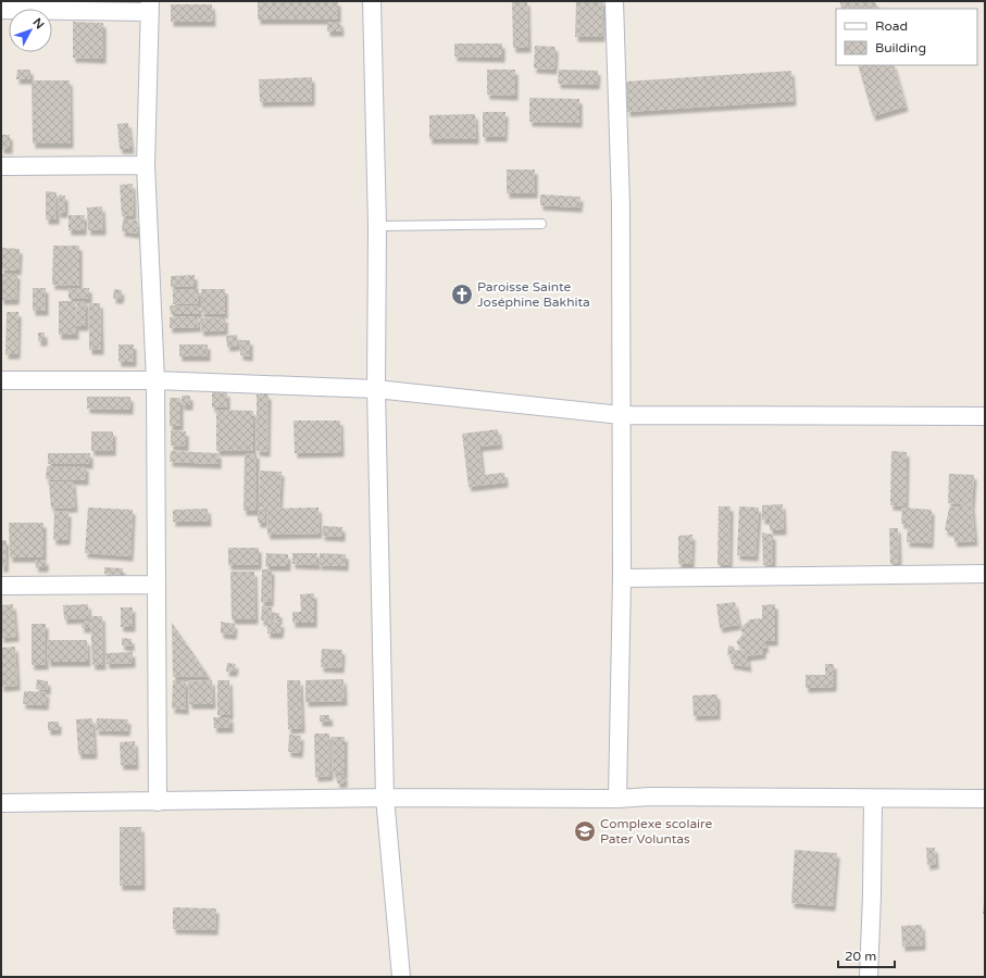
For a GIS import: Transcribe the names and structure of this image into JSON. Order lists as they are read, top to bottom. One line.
{"places":{"church":["Paroisse Sainte Joséphine Bakhita"],"school or university":["Complexe scolaire Pater Voluntas"]},"legend":["Road","Building"],"scale_bar":"20 m","north":"top right"}
